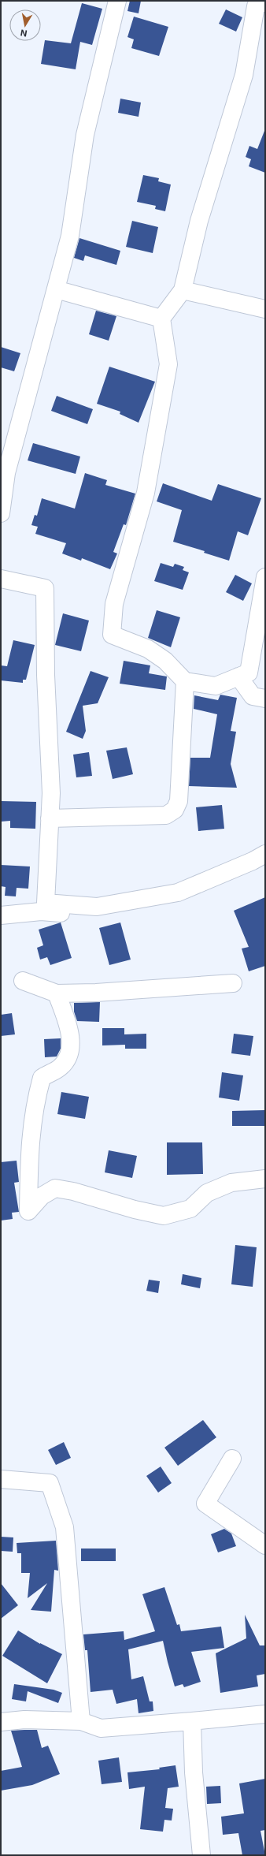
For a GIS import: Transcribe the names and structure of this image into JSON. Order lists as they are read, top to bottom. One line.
{"north":"bottom"}
